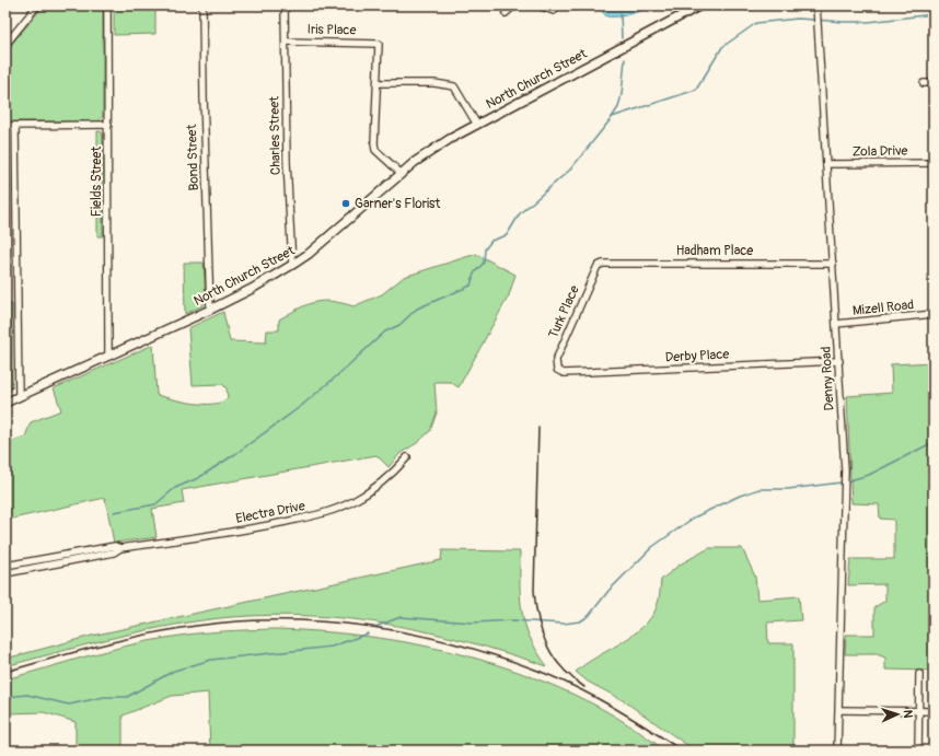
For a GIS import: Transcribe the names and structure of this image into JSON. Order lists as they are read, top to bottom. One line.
{"streets":{"main road":["North Church Street"],"street":["Iris Place","Charles Street","Zola Drive","Bond Street","Fields Street","Hadham Place","Mizell Road","Turk Place","Derby Place","Denny Road","Electra Drive"]},"crossings":[["Iris Place","Charles Street"],["North Church Street","Charles Street"],["North Church Street","Bond Street"],["North Church Street","Fields Street"],["Zola Drive","Denny Road"],["Hadham Place","Turk Place"],["Hadham Place","Denny Road"],["Mizell Road","Denny Road"],["Turk Place","Derby Place"],["Derby Place","Denny Road"]],"places":["Garner's Florist"],"north":"right"}
